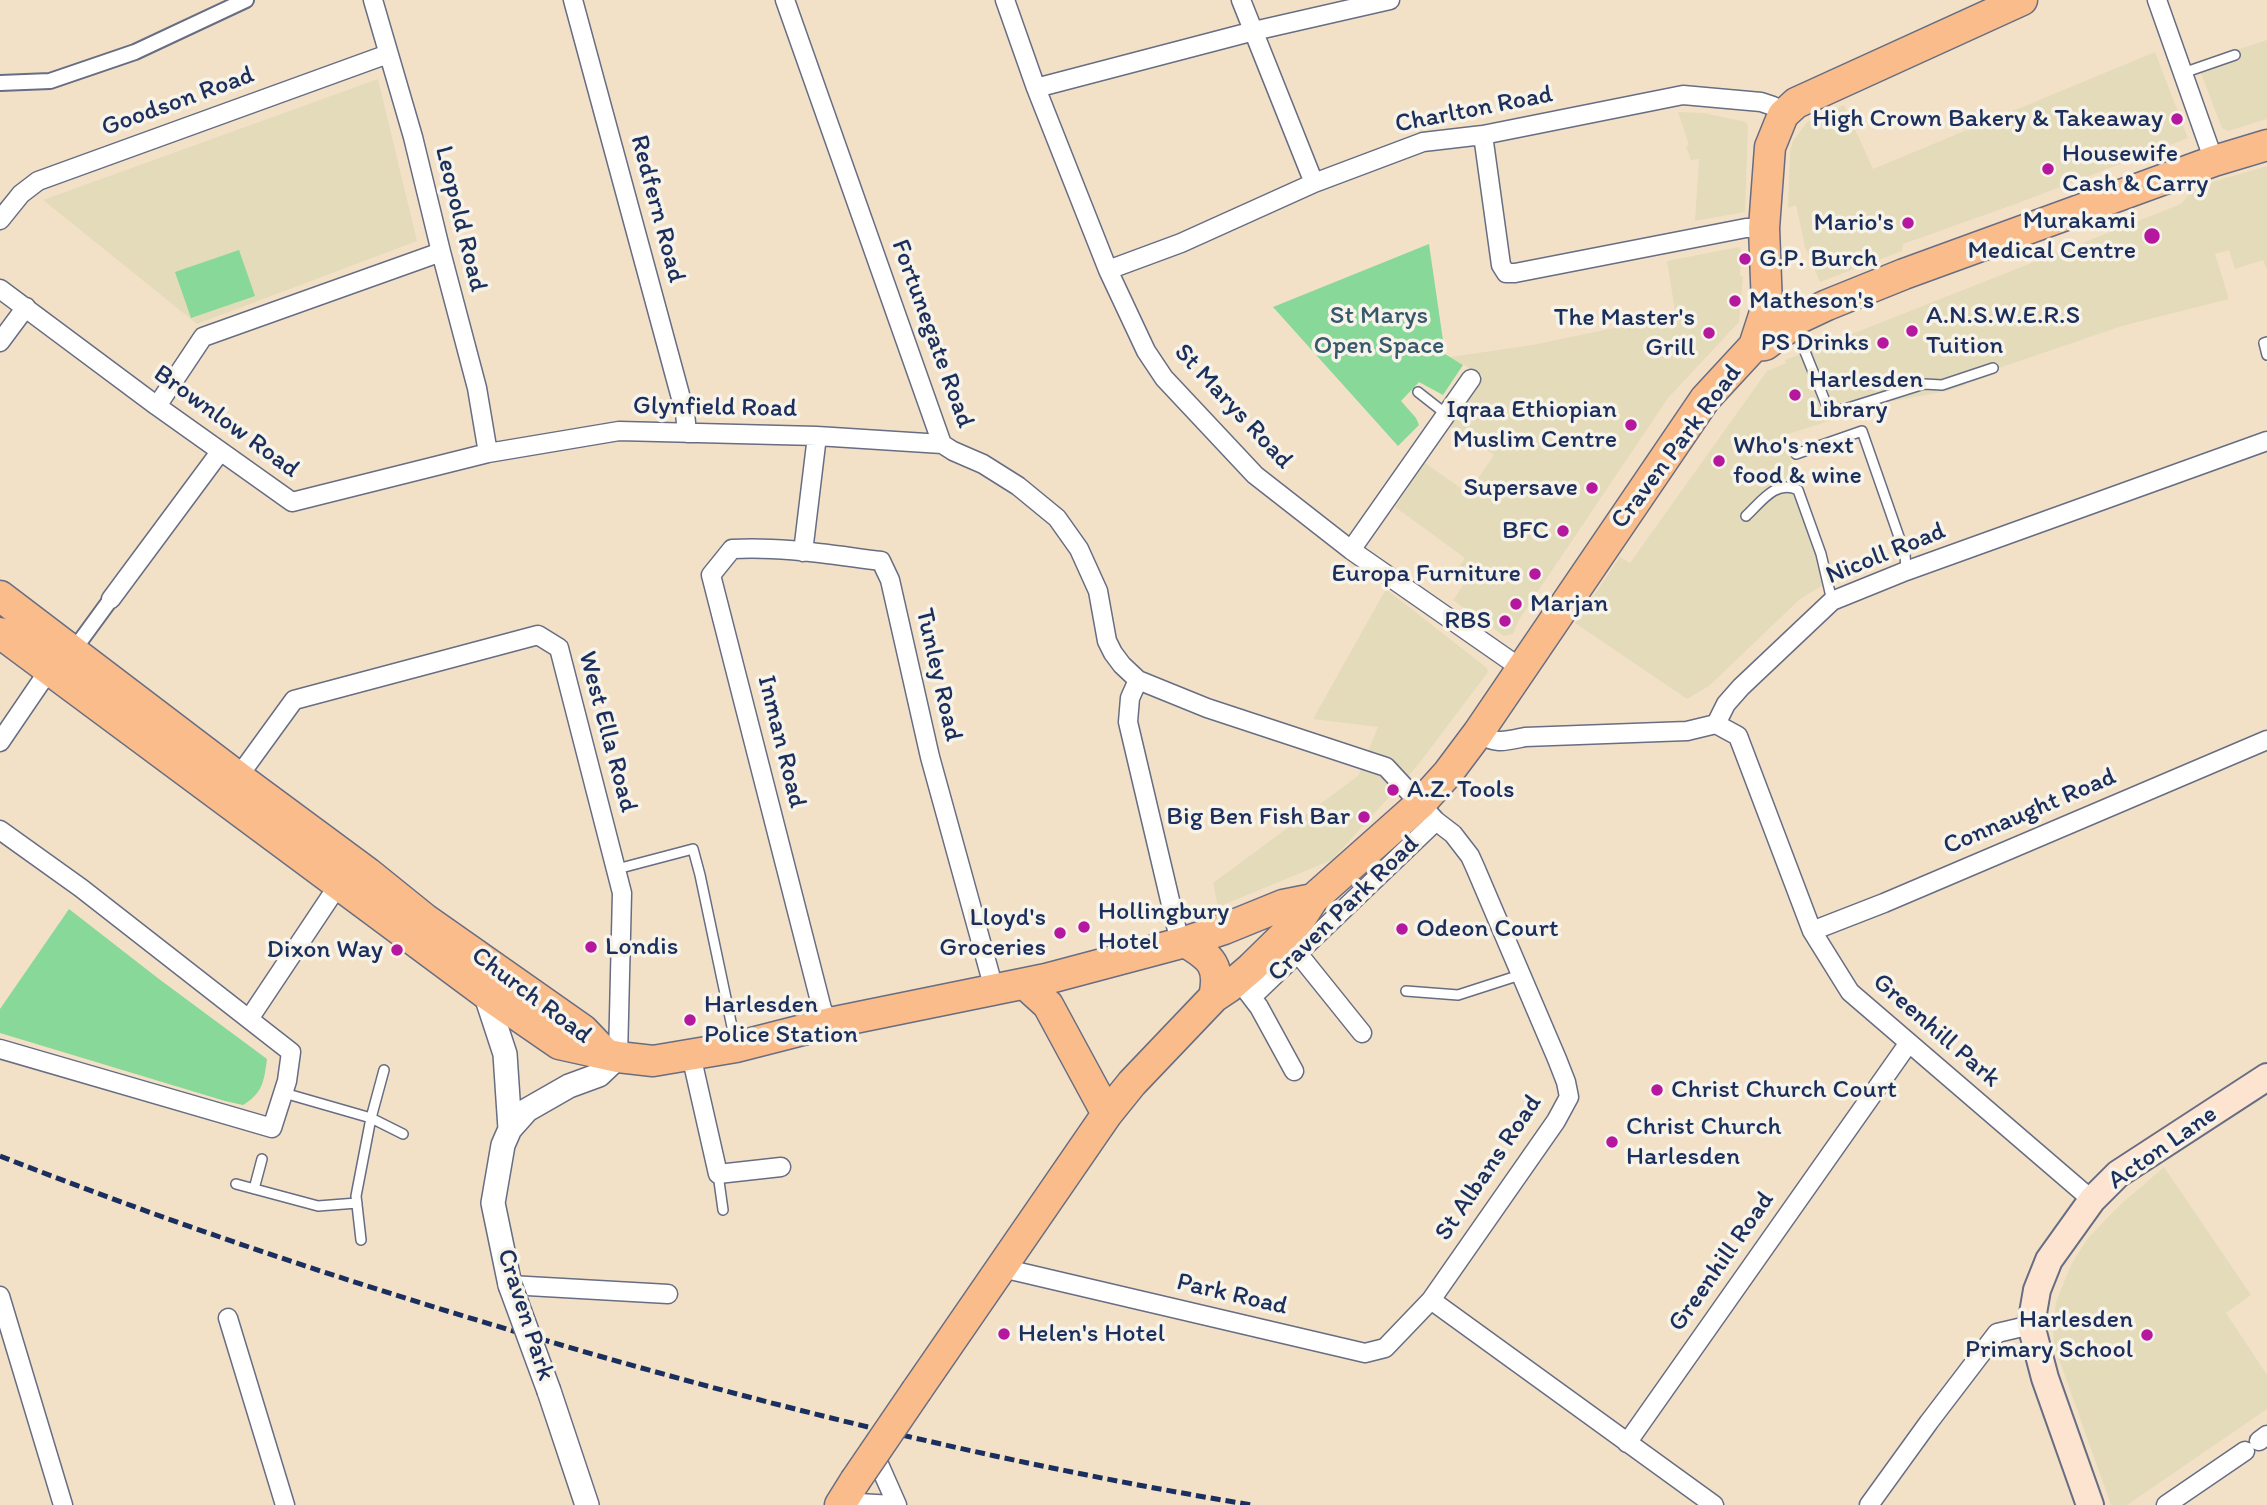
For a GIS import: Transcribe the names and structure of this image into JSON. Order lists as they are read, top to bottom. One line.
{"streets":{"main road":["Craven Park Road","Church Road","Acton Lane"],"street":["Goodson Road","Charlton Road","Redfern Road","Leopold Road","Fortunegate Road","St Marys Road","Glynfield Road","Brownlow Road","Nicoll Road","Tunley Road","West Ella Road","Inman Road","Connaught Road","Greenhill Park","St Albans Road","Greenhill Road","Park Road","Craven Park"]},"crossings":[["Goodson Road","Leopold Road"],["Charlton Road","St Marys Road"],["Redfern Road","Glynfield Road"],["Leopold Road","Glynfield Road"],["Leopold Road","Brownlow Road"],["Fortunegate Road","Glynfield Road"],["Fortunegate Road","St Albans Road"],["St Marys Road","Craven Park Road"],["Glynfield Road","Brownlow Road"],["Craven Park Road","St Albans Road"],["Nicoll Road","Greenhill Park"],["Tunley Road","Inman Road"],["West Ella Road","Church Road"],["Connaught Road","Greenhill Park"],["Greenhill Park","Acton Lane"],["Greenhill Park","Greenhill Road"],["St Albans Road","Park Road"]],"parks":["St Marys Open Space"],"places":["High Crown Bakery & Takeaway","Housewife Cash & Carry","Mario's","Murakami Medical Centre","G.P. Burch","Matheson's","A.N.S.W.E.R.S Tuition","The Master's Grill","PS Drinks","Harlesden Library","Iqraa Ethiopian Muslim Centre","Who's next food & wine","Supersave","BFC","Europa Furniture","Marjan","RBS","A.Z. Tools","Big Ben Fish Bar","Hollingbury Hotel","Odeon Court","Lloyd's Groceries","Londis","Dixon Way","Harlesden Police Station","Christ Church Court","Christ Church Harlesden","Helen's Hotel","Harlesden Primary School"]}
